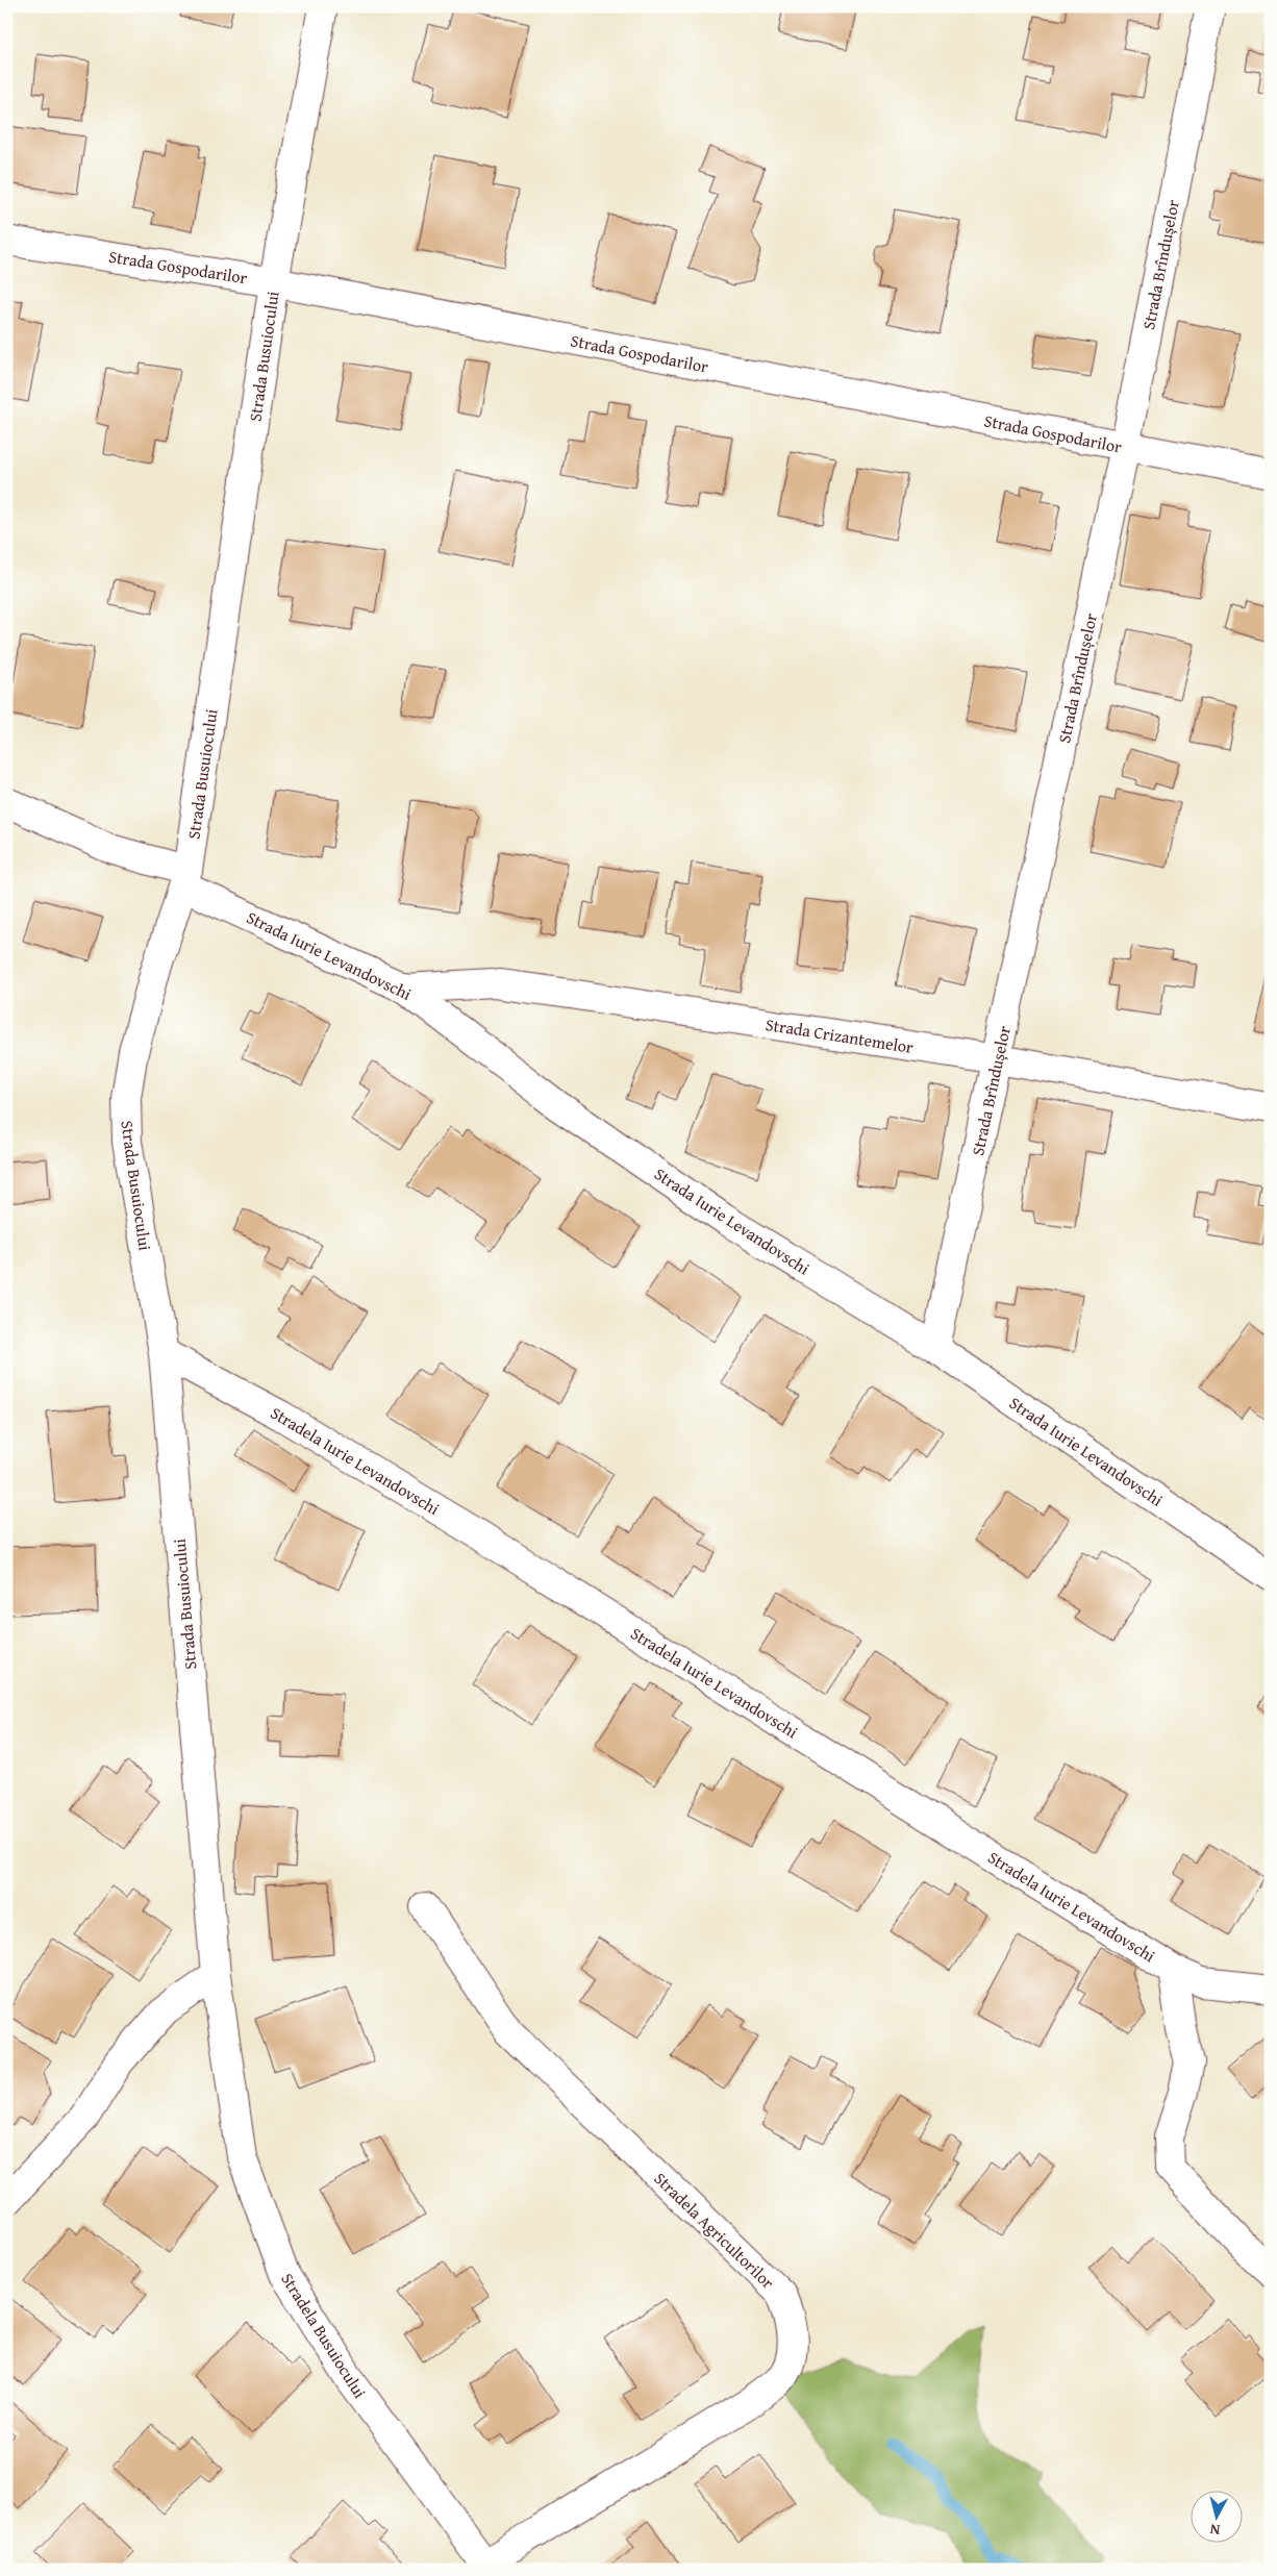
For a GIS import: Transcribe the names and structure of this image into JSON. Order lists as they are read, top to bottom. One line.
{"streets":{"street":["Strada Brîndușelor","Strada Gospodarilor","Strada Busuiocului","Strada Iurie Levandovschi","Strada Crizantemelor","Stradela Iurie Levandovschi","Stradela Agricultorilor","Stradela Busuiocului"]},"crossings":[["Strada Brîndușelor","Strada Gospodarilor"],["Strada Brîndușelor","Strada Iurie Levandovschi"],["Strada Brîndușelor","Strada Crizantemelor"],["Strada Gospodarilor","Strada Busuiocului"],["Strada Busuiocului","Strada Iurie Levandovschi"],["Strada Busuiocului","Stradela Iurie Levandovschi"],["Strada Busuiocului","Stradela Busuiocului"],["Strada Iurie Levandovschi","Strada Crizantemelor"],["Stradela Agricultorilor","Stradela Busuiocului"]],"north":"bottom"}
